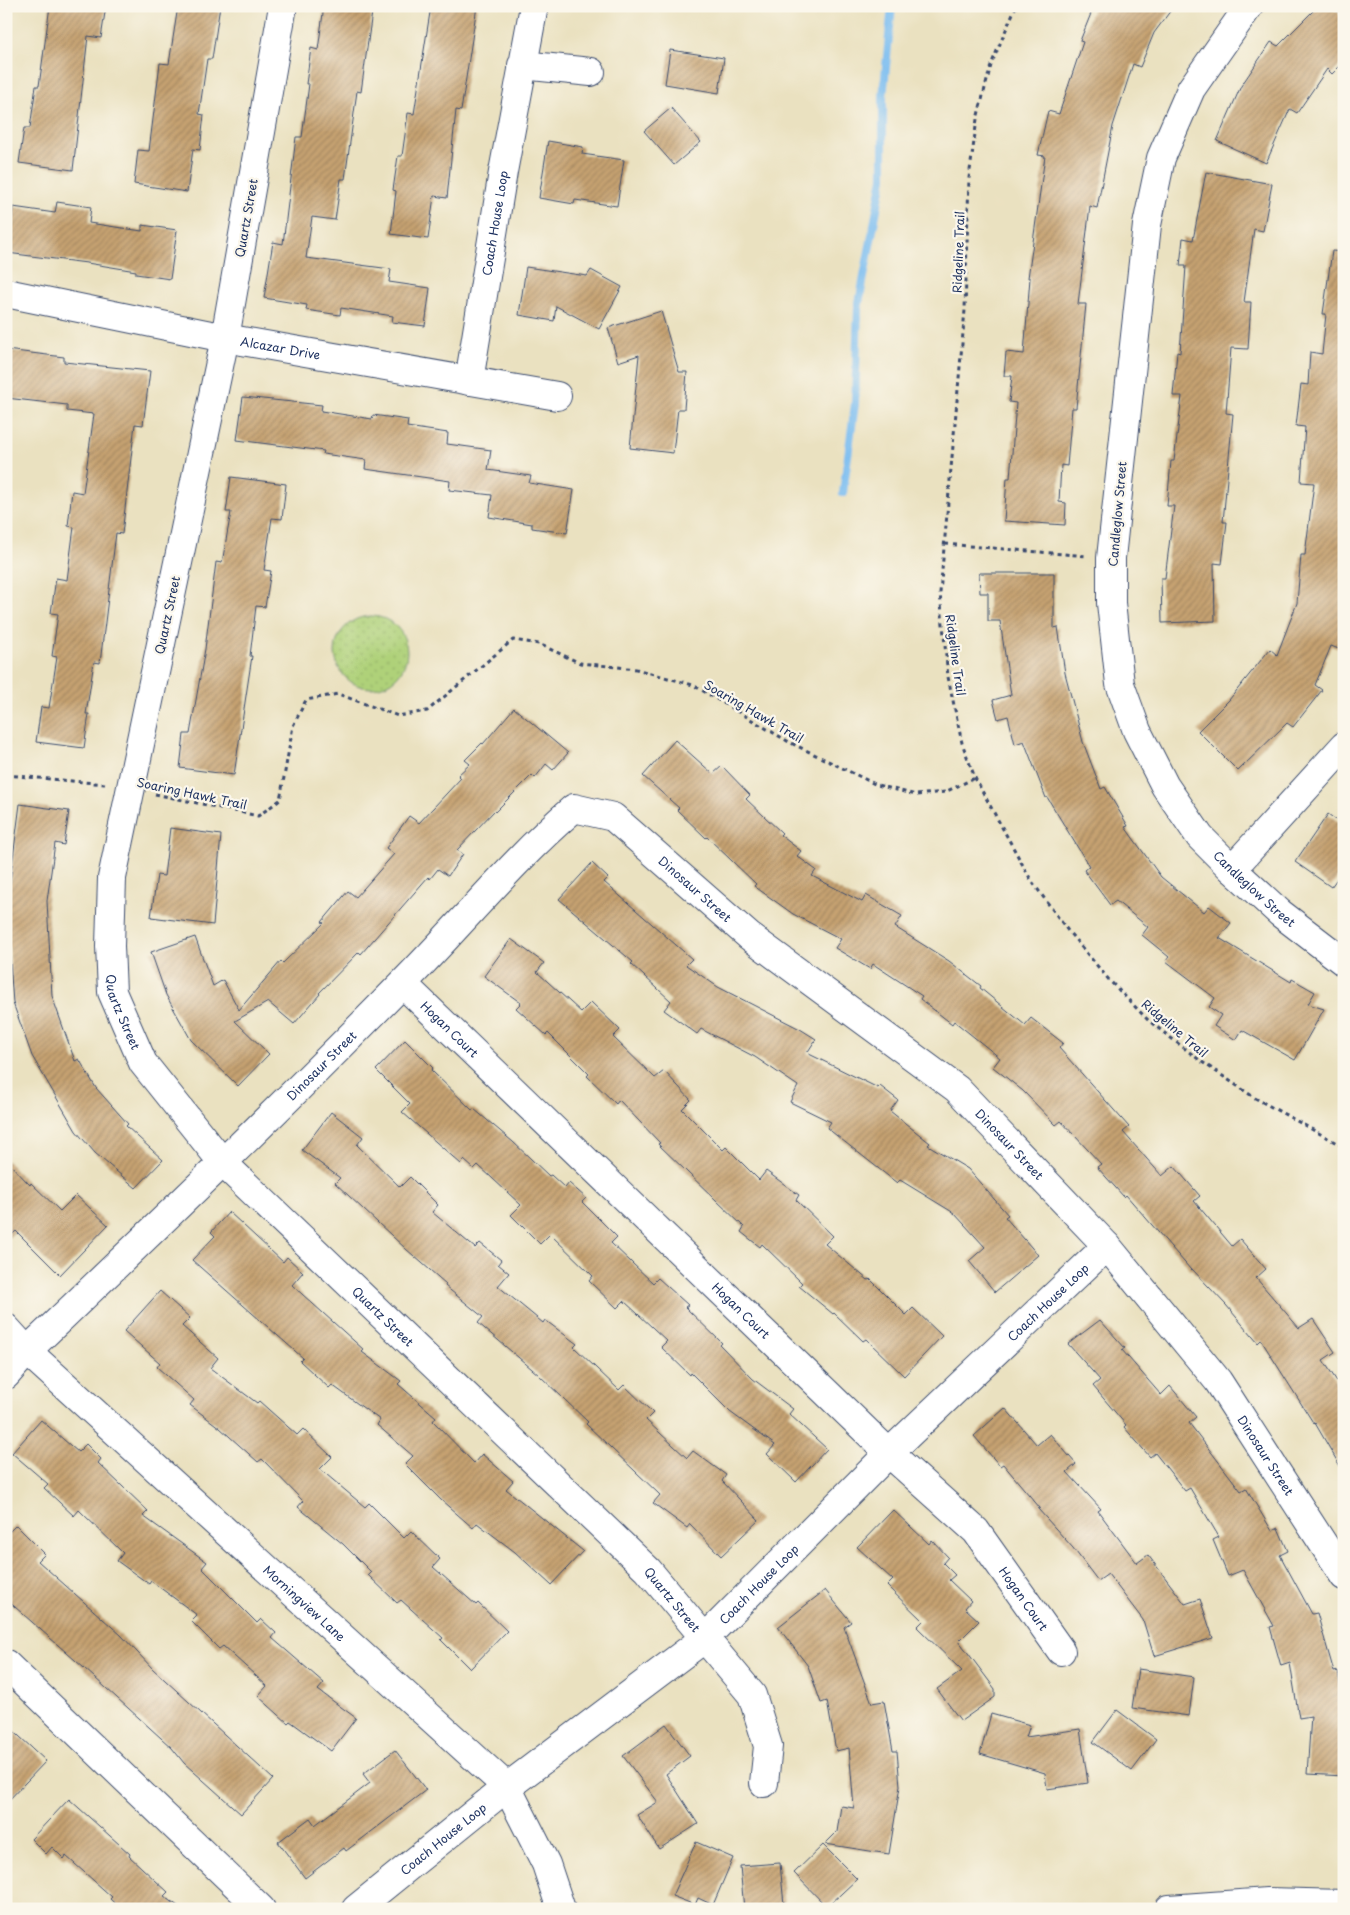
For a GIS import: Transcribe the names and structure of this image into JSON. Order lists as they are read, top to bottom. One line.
{"streets":{"street":["Quartz Street","Coach House Loop","Alcazar Drive","Candleglow Street","Dinosaur Street","Hogan Court","Morningview Lane"],"path":["Ridgeline Trail","Soaring Hawk Trail"]},"crossings":[["Quartz Street","Coach House Loop"],["Quartz Street","Alcazar Drive"],["Quartz Street","Soaring Hawk Trail"],["Quartz Street","Dinosaur Street"],["Coach House Loop","Alcazar Drive"],["Coach House Loop","Dinosaur Street"],["Coach House Loop","Hogan Court"],["Coach House Loop","Morningview Lane"],["Ridgeline Trail","Soaring Hawk Trail"],["Dinosaur Street","Hogan Court"],["Dinosaur Street","Morningview Lane"]]}
